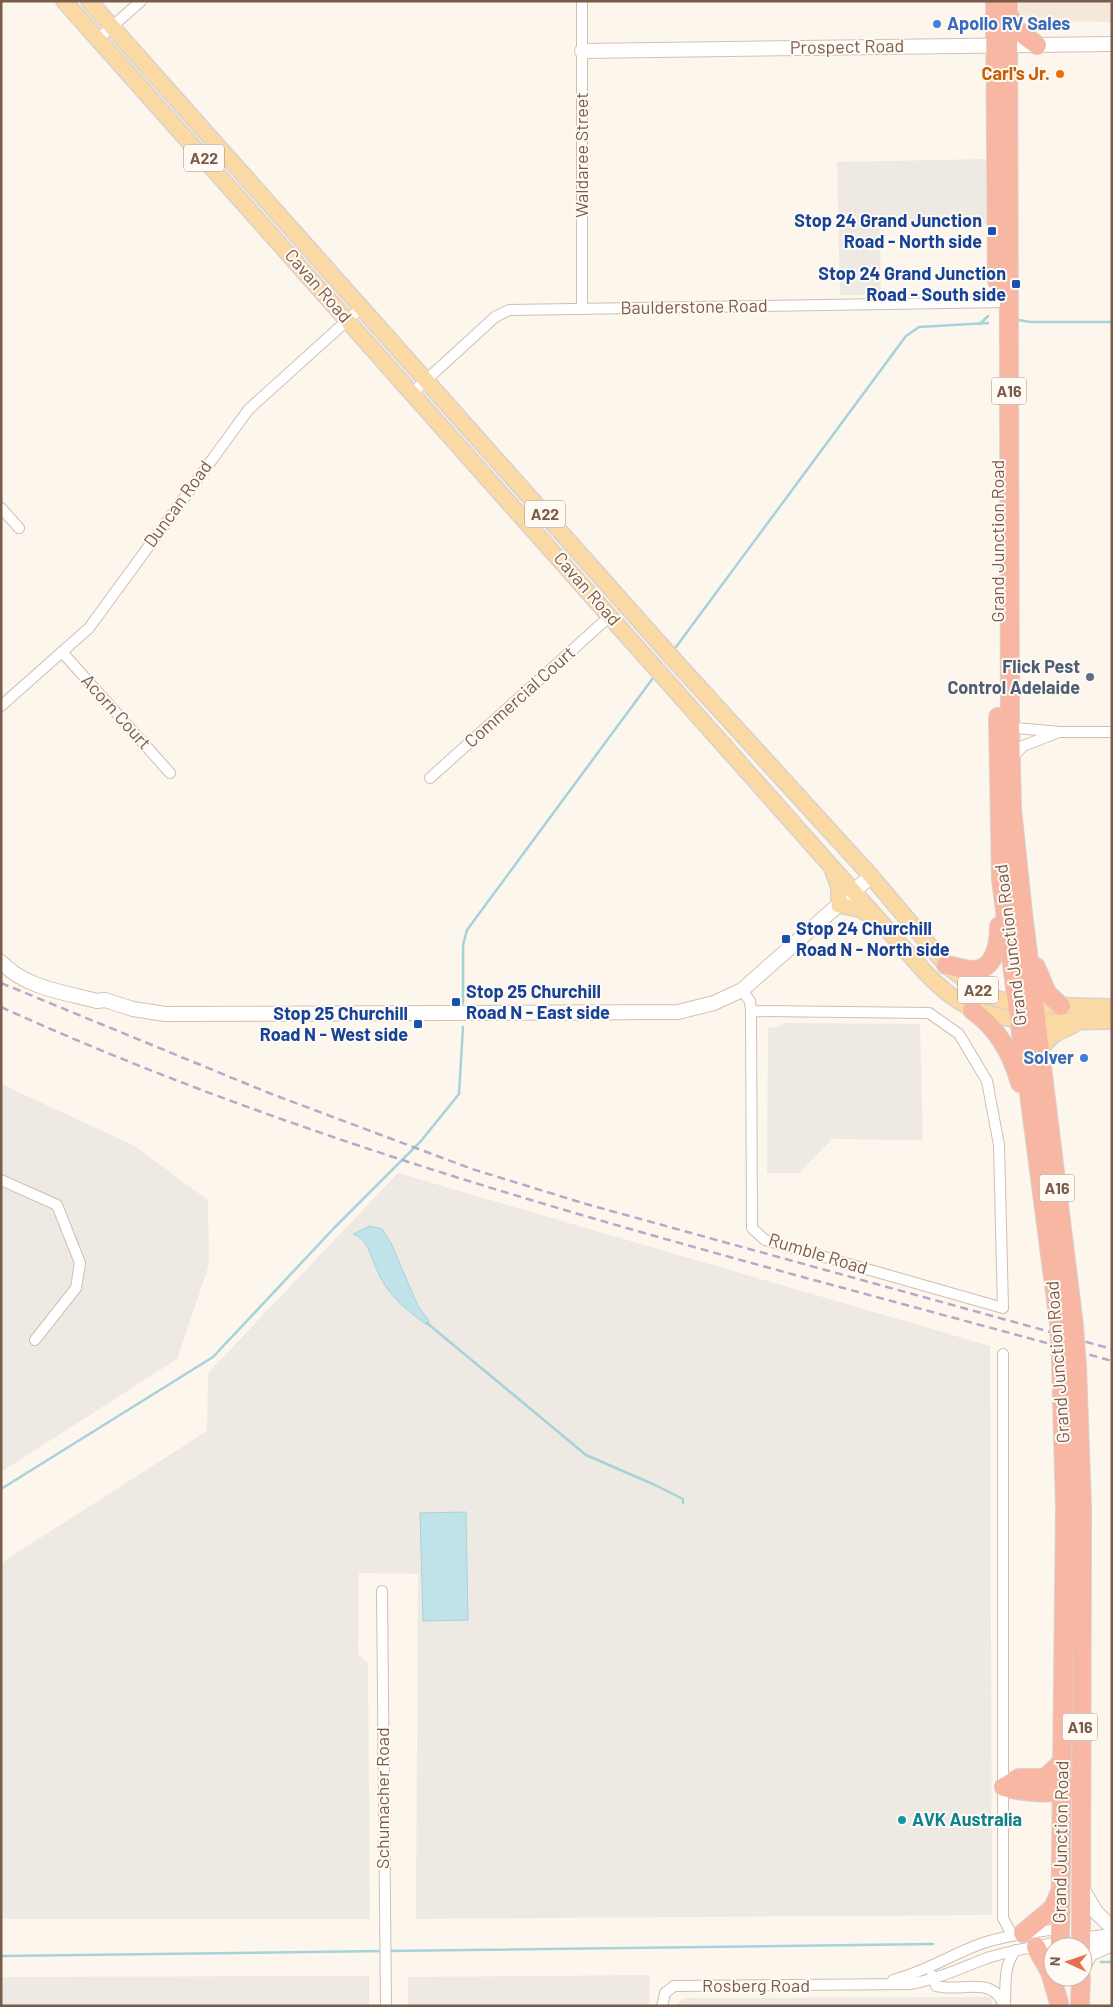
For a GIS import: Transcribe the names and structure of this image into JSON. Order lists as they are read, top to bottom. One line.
{"streets":{"highway":["A16","Grand Junction Road"],"main road":["A22","Cavan Road"],"street":["Prospect Road","Waldaree Street","Baulderstone Road","Duncan Road","Commercial Court","Acorn Court","Rumble Road","Schumacher Road","Rosberg Road"]},"crossings":[["Prospect Road","Waldaree Street"],["Prospect Road","Grand Junction Road"],["Waldaree Street","Baulderstone Road"],["A22","Cavan Road"],["A22","Grand Junction Road"],["Cavan Road","Baulderstone Road"],["Cavan Road","Duncan Road"],["Cavan Road","Grand Junction Road"],["Cavan Road","Commercial Court"],["Baulderstone Road","Grand Junction Road"],["Duncan Road","Acorn Court"]],"places":{"other":["Apollo RV Sales","Carl's Jr.","Flick Pest Control Adelaide","Solver","AVK Australia"],"transit":["Stop 24 Grand Junction Road - North side","Stop 24 Grand Junction Road - South side","Stop 24 Churchill Road N - North side","Stop 25 Churchill Road N - East side","Stop 25 Churchill Road N - West side"]},"north":"left"}
